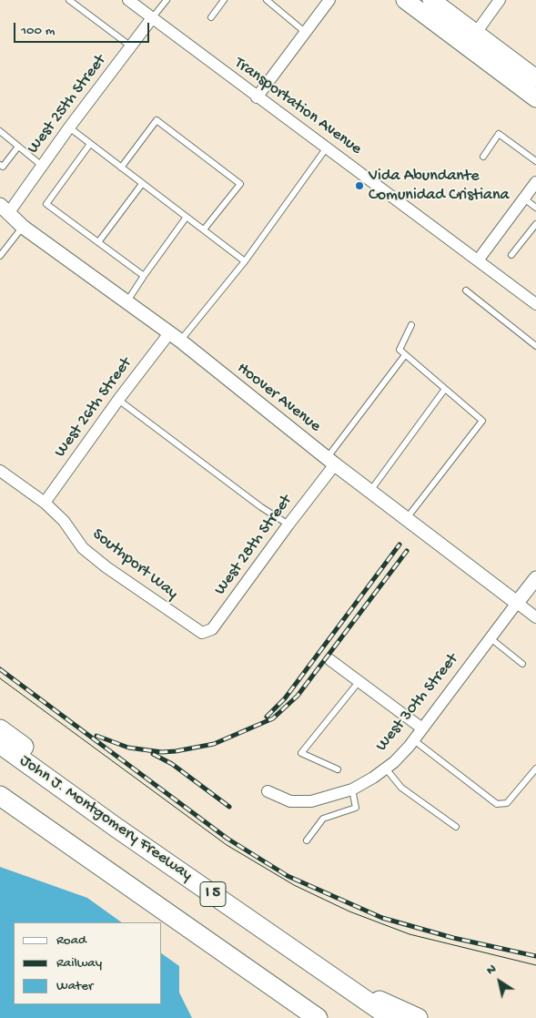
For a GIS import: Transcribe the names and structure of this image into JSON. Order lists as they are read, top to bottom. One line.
{"streets":{"highway":["John J. Montgomery Freeway","I 5"],"street":["West 25th Street","Transportation Avenue","Hoover Avenue","West 26th Street","West 28th Street","Southport Way","West 30th Street"]},"crossings":[["West 25th Street","Transportation Avenue"],["West 25th Street","Hoover Avenue"],["Hoover Avenue","West 26th Street"],["Hoover Avenue","West 28th Street"],["Hoover Avenue","West 30th Street"],["West 26th Street","Southport Way"],["West 28th Street","Southport Way"]],"places":["Vida Abundante Comunidad Cristiana"],"legend":["Road","Railway","Water"],"scale_bar":"100 m","north":"top left"}
